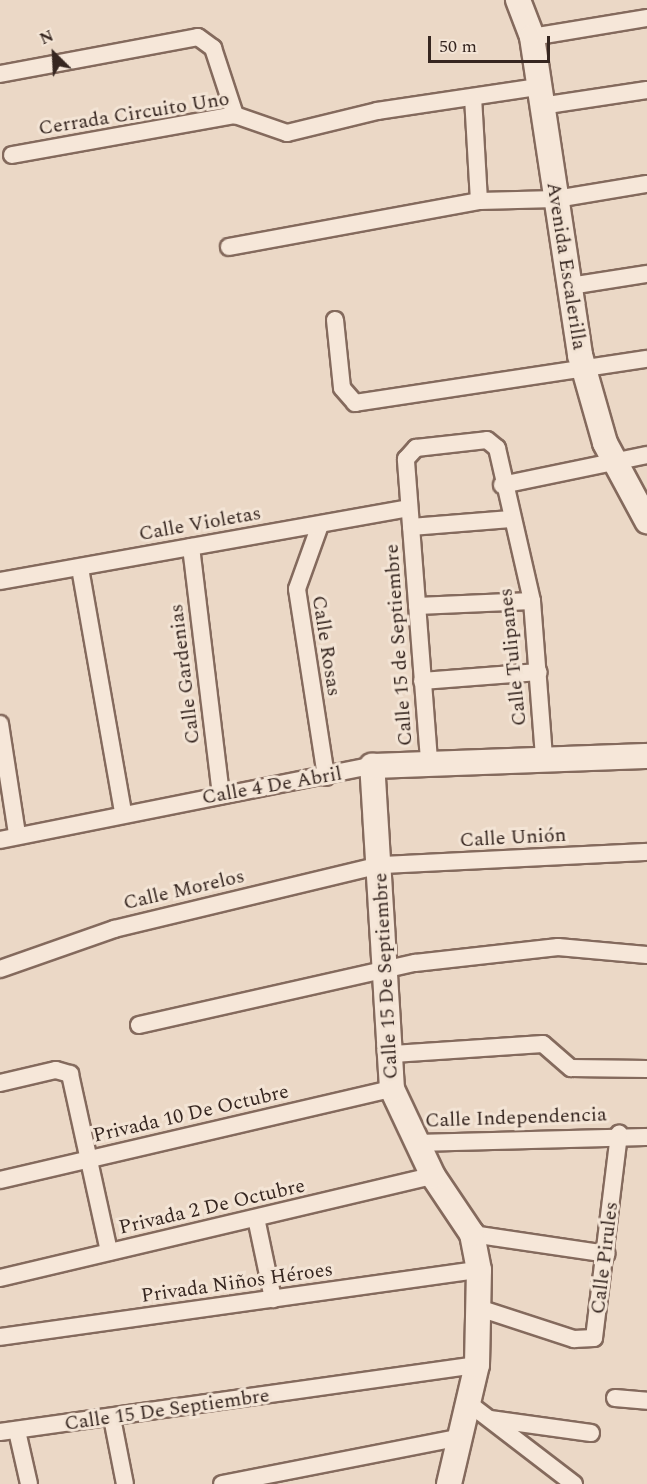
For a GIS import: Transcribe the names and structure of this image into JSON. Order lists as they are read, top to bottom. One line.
{"streets":{"street":["Cerrada Circuito Uno","Avenida Escalerilla","Calle Violetas","Calle 15 de Septiembre","Calle Rosas","Calle Tulipanes","Calle Gardenias","Calle 4 De Abril","Calle Unión","Calle Morelos","Calle 15 De Septiembre","Privada 10 De Octubre","Calle Independencia","Privada 2 De Octubre","Calle Pirules","Privada Niños Héroes"]},"crossings":[["Cerrada Circuito Uno","Avenida Escalerilla"],["Calle Violetas","Calle Rosas"],["Calle Violetas","Calle Tulipanes"],["Calle Violetas","Calle Gardenias"],["Calle 15 de Septiembre","Calle 4 De Abril"],["Calle Rosas","Calle 4 De Abril"],["Calle Tulipanes","Calle 4 De Abril"],["Calle Gardenias","Calle 4 De Abril"],["Calle 4 De Abril","Calle 15 De Septiembre"],["Calle Unión","Calle Morelos"],["Calle Unión","Calle 15 De Septiembre"],["Calle Morelos","Calle 15 De Septiembre"],["Calle 15 De Septiembre","Privada 10 De Octubre"],["Calle 15 De Septiembre","Calle Independencia"],["Calle 15 De Septiembre","Privada 2 De Octubre"],["Calle 15 De Septiembre","Calle Pirules"],["Calle 15 De Septiembre","Privada Niños Héroes"],["Calle Independencia","Calle Pirules"]],"scale_bar":"50 m","north":"top left"}
